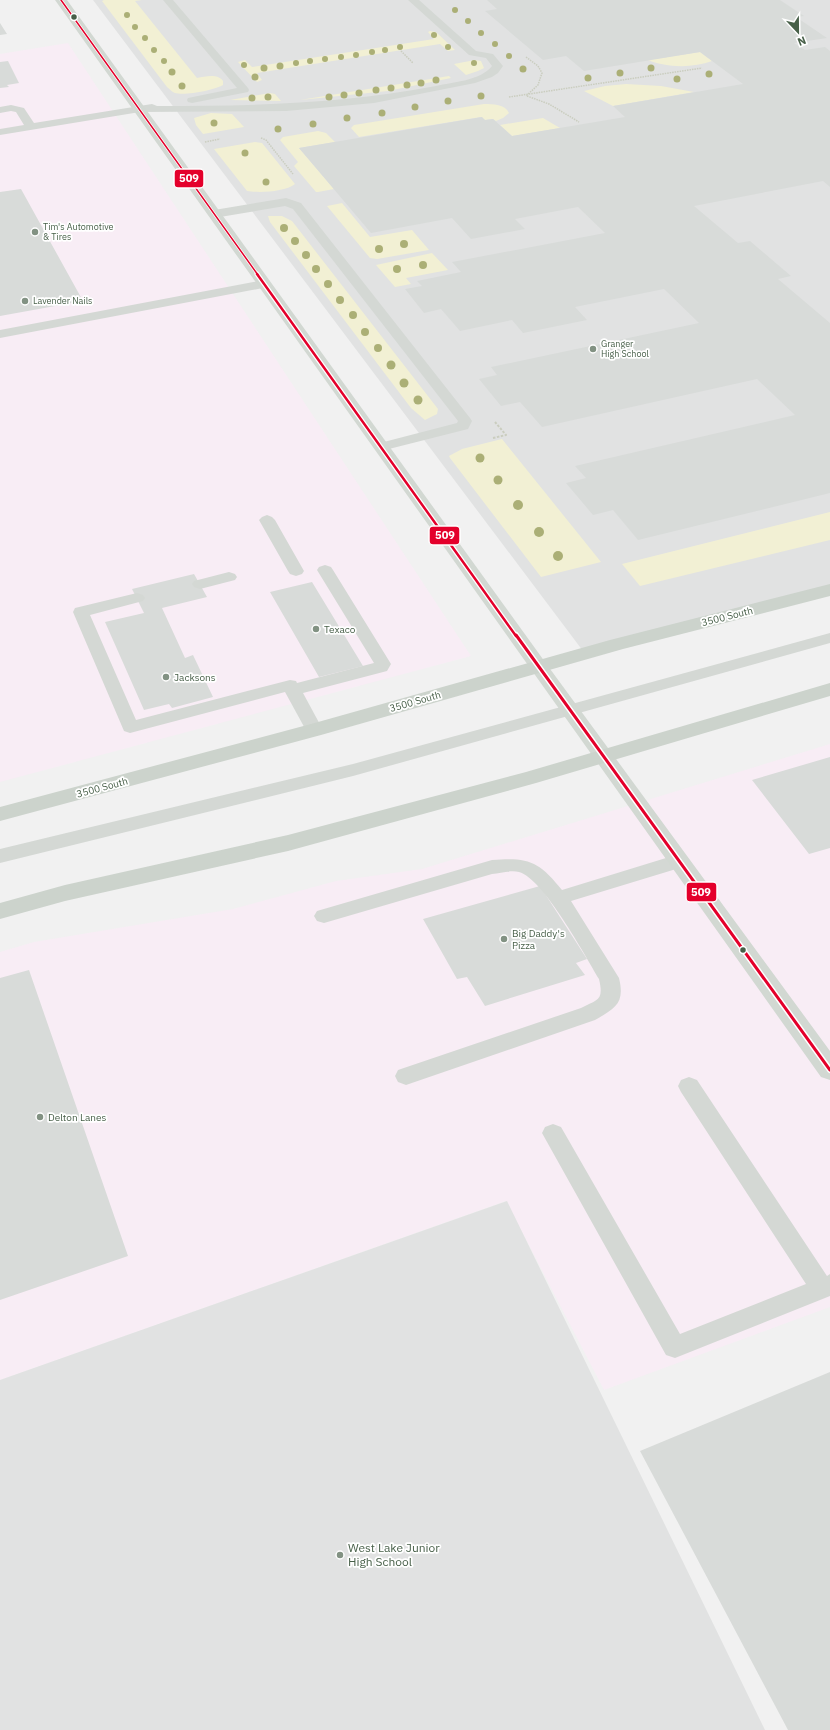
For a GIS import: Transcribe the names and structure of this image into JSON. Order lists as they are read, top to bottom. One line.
{"streets":{"main road":["3500 South"]},"places":["Tim's Automotive & Tires","Lavender Nails","Granger High School","Texaco","Jacksons","Big Daddy's Pizza","Delton Lanes","West Lake Junior High School"],"lines":["transit line 509"],"north":"bottom"}
